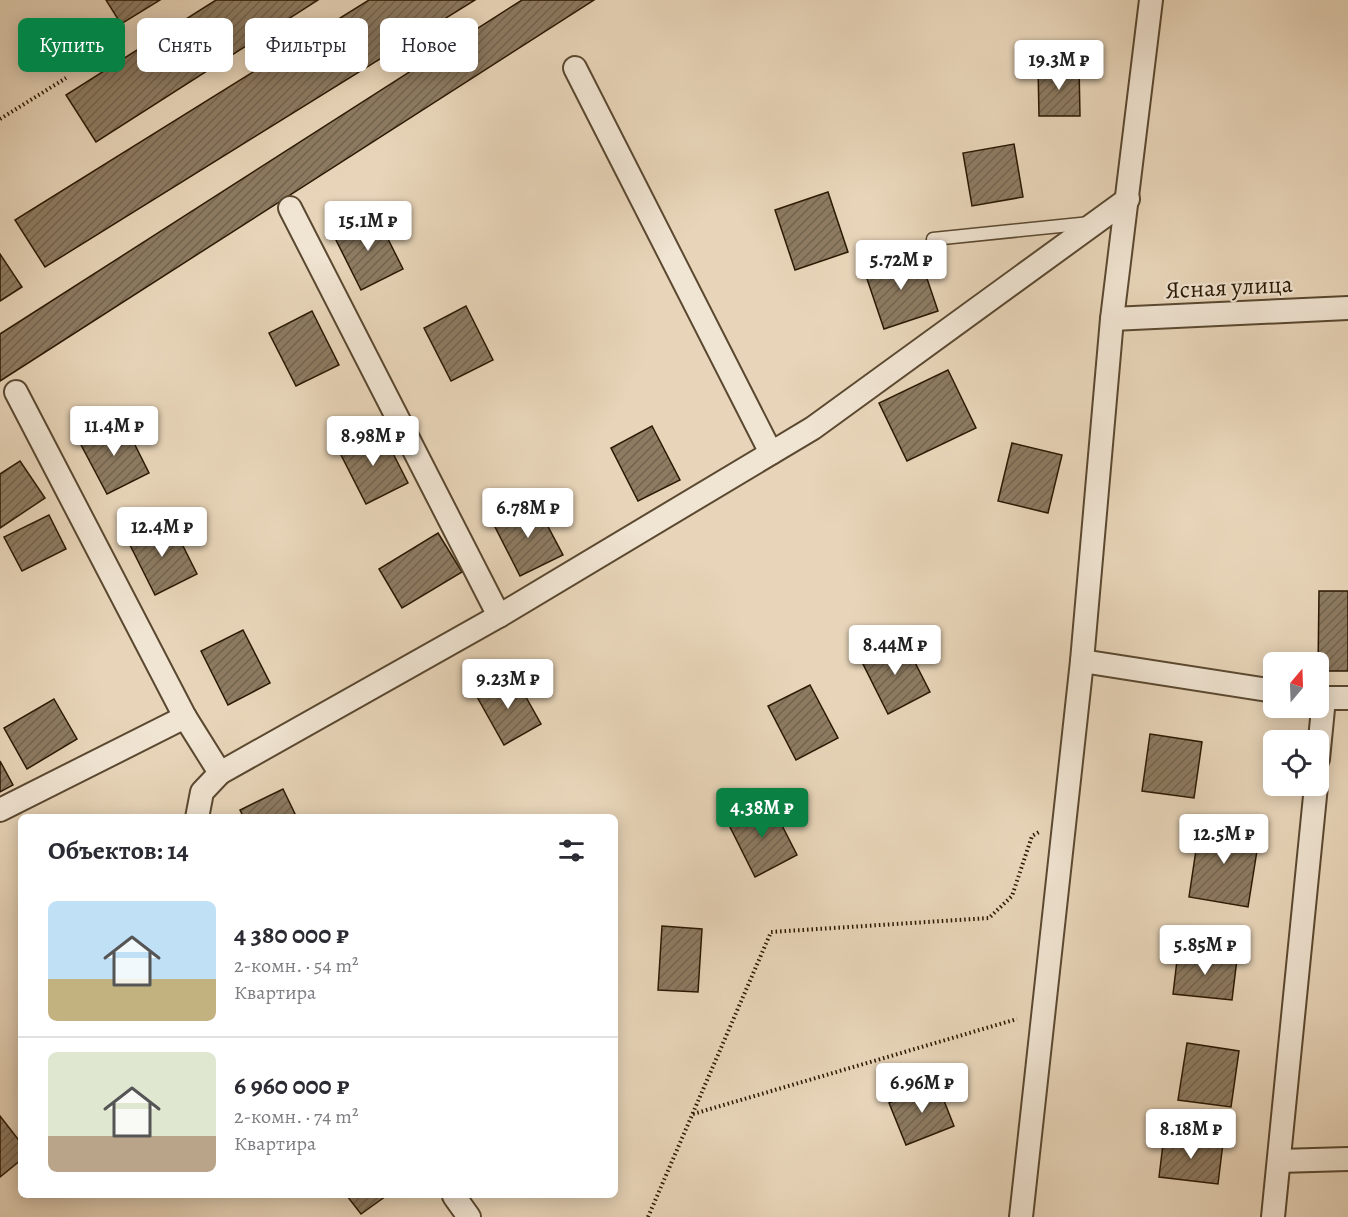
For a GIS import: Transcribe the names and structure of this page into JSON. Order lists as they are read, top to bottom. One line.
{"streets":{"street":["Ясная улица"]},"north":"top","page":{"chip":["Купить","Снять","Фильтры","Новое"],"price":["19.3M ₽","15.1M ₽","5.72M ₽","11.4M ₽","8.98M ₽","6.78M ₽","12.4M ₽","8.44M ₽","9.23M ₽","4.38M ₽","12.5M ₽","5.85M ₽","6.96M ₽","8.18M ₽"],"heading":"Объектов: 14","list":[{"name":"4 380 000 ₽","note":"2-комн. · 54 m² · Квартира"},{"name":"6 960 000 ₽","note":"2-комн. · 74 m² · Квартира"}]}}
